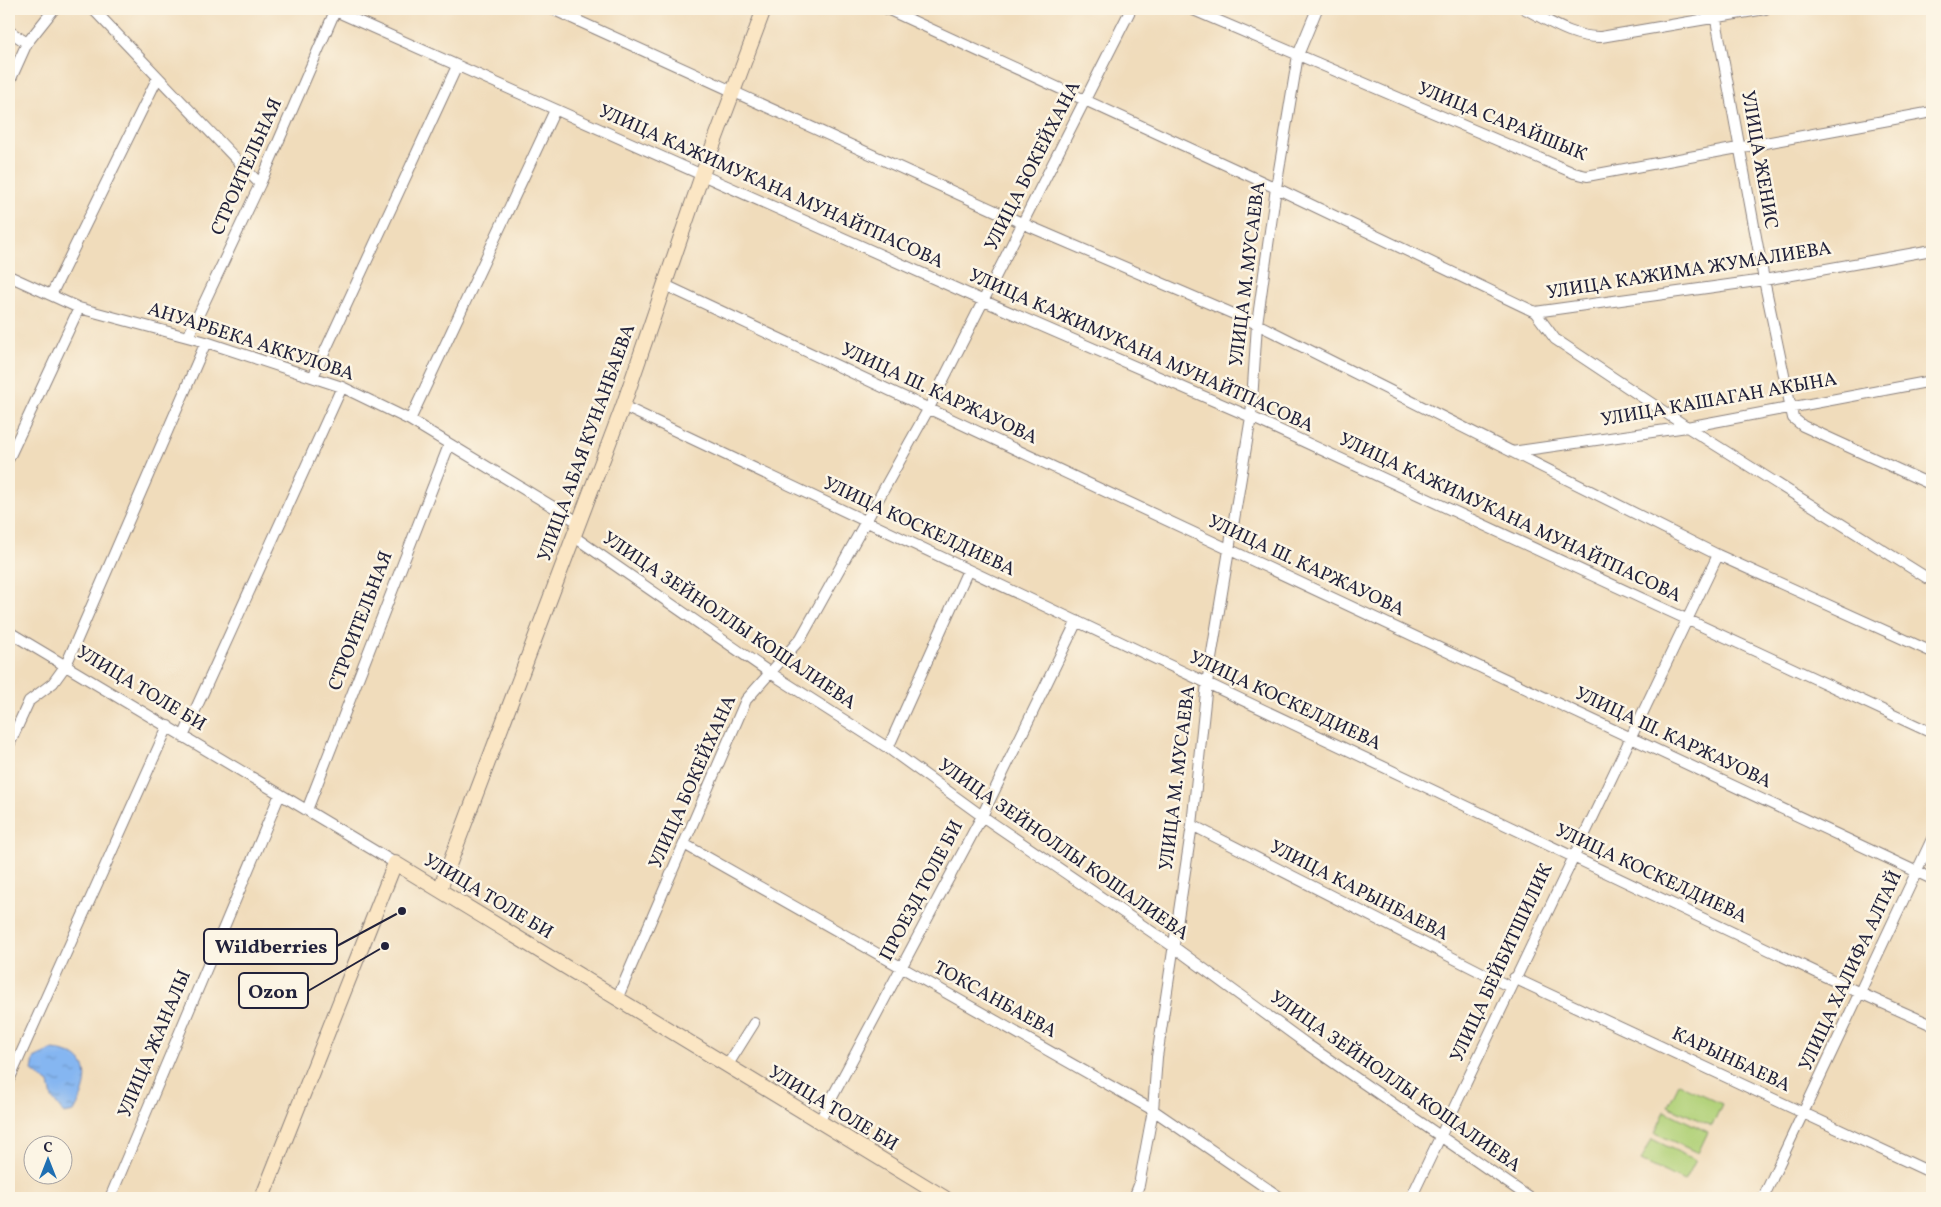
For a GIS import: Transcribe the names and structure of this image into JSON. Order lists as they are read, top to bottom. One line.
{"streets":{"street":["УЛИЦА САРАЙШЫК","УЛИЦА ЖЕНИС","УЛИЦА БОКЕЙХАНА","СТРОИТЕЛЬНАЯ","УЛИЦА КАЖИМУКАНА МУНАЙТПАСОВА","УЛИЦА КАЖИМА ЖУМАЛИЕВА","УЛИЦА М. МУСАЕВА","АНУАРБЕКА АККУЛОВА","УЛИЦА Ш. КАРЖАУОВА","УЛИЦА КАШАГАН АКЫНА","УЛИЦА АБАЯ КУНАНБАЕВА","УЛИЦА КОСКЕЛДИЕВА","УЛИЦА ЗЕЙНОЛЛЫ КОШАЛИЕВА","УЛИЦА ТОЛЕ БИ","ПРОЕЗД ТОЛЕ БИ","УЛИЦА КАРЫНБАЕВА","УЛИЦА БЕЙБИТШИЛИК","УЛИЦА ХАЛИФА АЛТАЙ","ТОКСАНБАЕВА","УЛИЦА ЖАНАЛЫ","КАРЫНБАЕВА"]},"crossings":[["УЛИЦА САРАЙШЫК","УЛИЦА ЖЕНИС"],["УЛИЦА САРАЙШЫК","УЛИЦА М. МУСАЕВА"],["УЛИЦА ЖЕНИС","УЛИЦА КАЖИМА ЖУМАЛИЕВА"],["УЛИЦА ЖЕНИС","УЛИЦА КАШАГАН АКЫНА"],["УЛИЦА БОКЕЙХАНА","УЛИЦА КАЖИМУКАНА МУНАЙТПАСОВА"],["УЛИЦА БОКЕЙХАНА","УЛИЦА КАЖИМА ЖУМАЛИЕВА"],["УЛИЦА БОКЕЙХАНА","УЛИЦА Ш. КАРЖАУОВА"],["УЛИЦА БОКЕЙХАНА","УЛИЦА КОСКЕЛДИЕВА"],["УЛИЦА БОКЕЙХАНА","УЛИЦА ЗЕЙНОЛЛЫ КОШАЛИЕВА"],["УЛИЦА БОКЕЙХАНА","УЛИЦА ТОЛЕ БИ"],["УЛИЦА БОКЕЙХАНА","ТОКСАНБАЕВА"],["СТРОИТЕЛЬНАЯ","УЛИЦА КАЖИМУКАНА МУНАЙТПАСОВА"],["СТРОИТЕЛЬНАЯ","АНУАРБЕКА АККУЛОВА"],["СТРОИТЕЛЬНАЯ","УЛИЦА ТОЛЕ БИ"],["УЛИЦА КАЖИМУКАНА МУНАЙТПАСОВА","УЛИЦА М. МУСАЕВА"],["УЛИЦА КАЖИМУКАНА МУНАЙТПАСОВА","УЛИЦА АБАЯ КУНАНБАЕВА"],["УЛИЦА КАЖИМУКАНА МУНАЙТПАСОВА","УЛИЦА БЕЙБИТШИЛИК"],["УЛИЦА КАЖИМА ЖУМАЛИЕВА","УЛИЦА М. МУСАЕВА"],["УЛИЦА М. МУСАЕВА","УЛИЦА Ш. КАРЖАУОВА"],["УЛИЦА М. МУСАЕВА","УЛИЦА КОСКЕЛДИЕВА"],["УЛИЦА М. МУСАЕВА","УЛИЦА ЗЕЙНОЛЛЫ КОШАЛИЕВА"],["УЛИЦА М. МУСАЕВА","УЛИЦА КАРЫНБАЕВА"],["УЛИЦА М. МУСАЕВА","ТОКСАНБАЕВА"],["АНУАРБЕКА АККУЛОВА","УЛИЦА АБАЯ КУНАНБАЕВА"],["УЛИЦА Ш. КАРЖАУОВА","УЛИЦА АБАЯ КУНАНБАЕВА"],["УЛИЦА Ш. КАРЖАУОВА","УЛИЦА БЕЙБИТШИЛИК"],["УЛИЦА Ш. КАРЖАУОВА","УЛИЦА ХАЛИФА АЛТАЙ"],["УЛИЦА АБАЯ КУНАНБАЕВА","УЛИЦА КОСКЕЛДИЕВА"],["УЛИЦА АБАЯ КУНАНБАЕВА","УЛИЦА ЗЕЙНОЛЛЫ КОШАЛИЕВА"],["УЛИЦА АБАЯ КУНАНБАЕВА","УЛИЦА ТОЛЕ БИ"],["УЛИЦА КОСКЕЛДИЕВА","ПРОЕЗД ТОЛЕ БИ"],["УЛИЦА КОСКЕЛДИЕВА","УЛИЦА БЕЙБИТШИЛИК"],["УЛИЦА КОСКЕЛДИЕВА","УЛИЦА ХАЛИФА АЛТАЙ"],["УЛИЦА ЗЕЙНОЛЛЫ КОШАЛИЕВА","ПРОЕЗД ТОЛЕ БИ"],["УЛИЦА ЗЕЙНОЛЛЫ КОШАЛИЕВА","УЛИЦА БЕЙБИТШИЛИК"],["УЛИЦА ТОЛЕ БИ","ПРОЕЗД ТОЛЕ БИ"],["УЛИЦА ТОЛЕ БИ","УЛИЦА ЖАНАЛЫ"],["ПРОЕЗД ТОЛЕ БИ","ТОКСАНБАЕВА"],["УЛИЦА КАРЫНБАЕВА","УЛИЦА БЕЙБИТШИЛИК"],["УЛИЦА КАРЫНБАЕВА","КАРЫНБАЕВА"],["УЛИЦА БЕЙБИТШИЛИК","КАРЫНБАЕВА"],["УЛИЦА ХАЛИФА АЛТАЙ","КАРЫНБАЕВА"]],"places":["Wildberries","Ozon"],"north":"top"}
